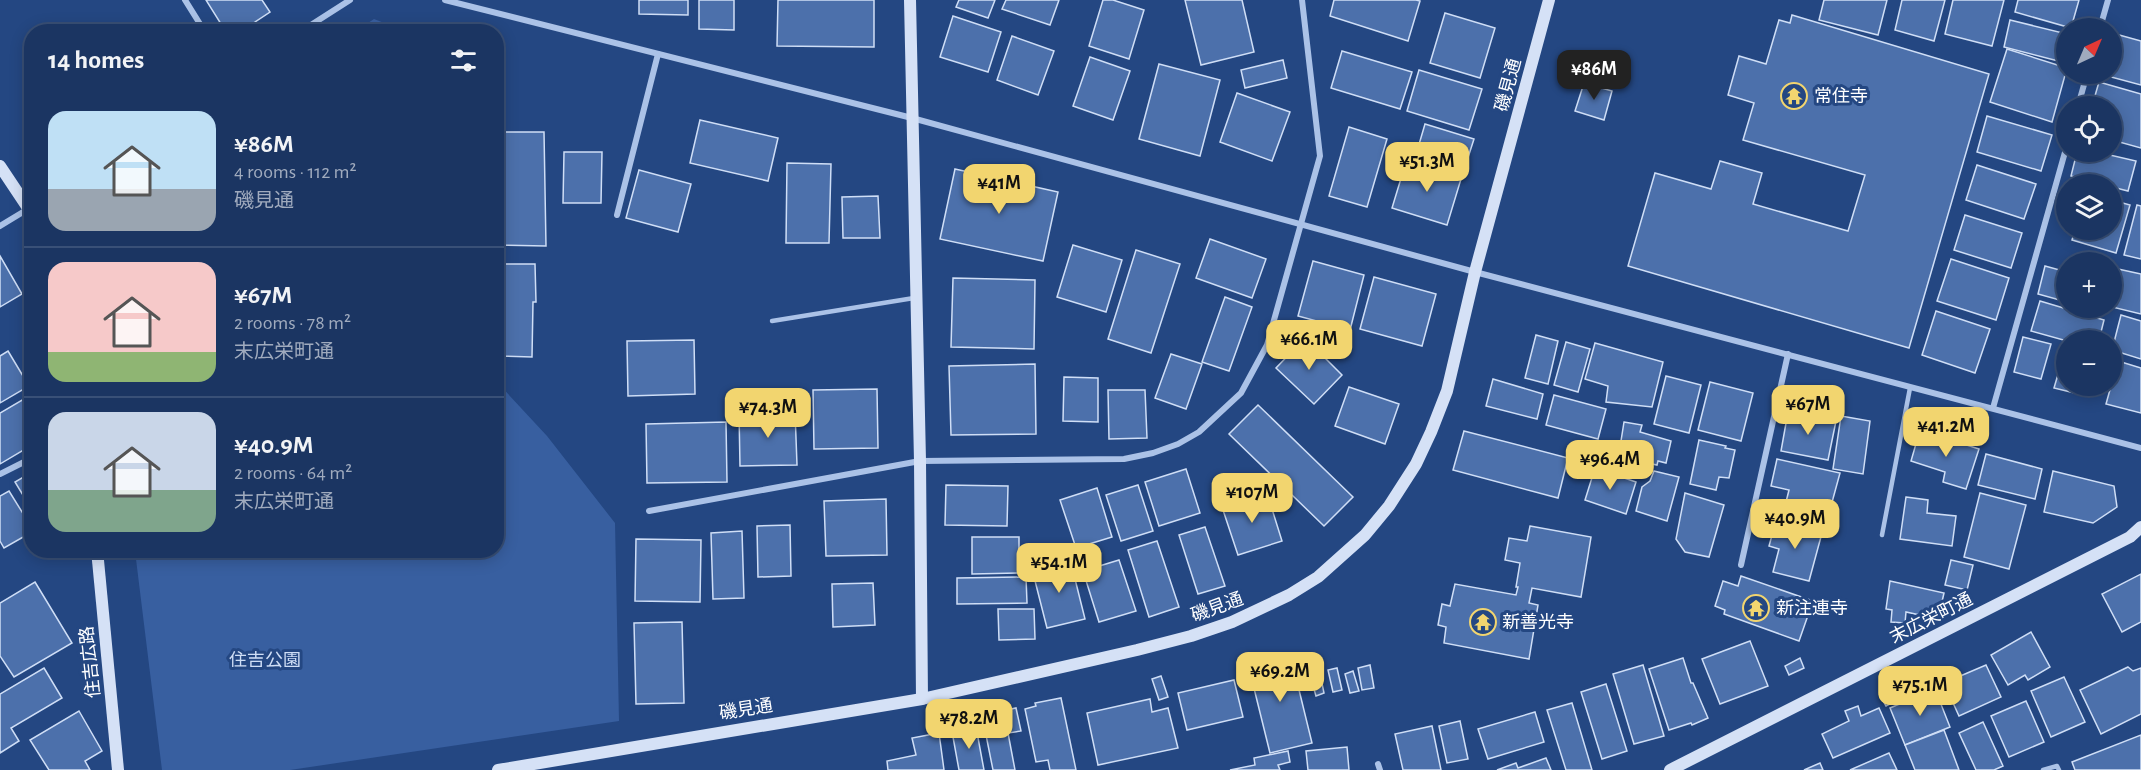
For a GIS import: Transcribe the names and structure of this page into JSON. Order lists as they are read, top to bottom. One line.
{"streets":{"street":["磯見通","末広栄町通","住吉広路"]},"parks":["住吉公園"],"places":{"temple":["常住寺","新注連寺","新善光寺"]},"north":"top right","page":{"map_buttons":["+","−"],"heading":"14 homes","price":["¥86M","¥51.3M","¥41M","¥66.1M","¥67M","¥74.3M","¥41.2M","¥96.4M","¥107M","¥40.9M","¥54.1M","¥69.2M","¥75.1M","¥78.2M"],"list":[{"name":"¥86M","note":"4 rooms · 112 m² · 磯見通"},{"name":"¥67M","note":"2 rooms · 78 m² · 末広栄町通"},{"name":"¥40.9M","note":"2 rooms · 64 m² · 末広栄町通"}]}}
